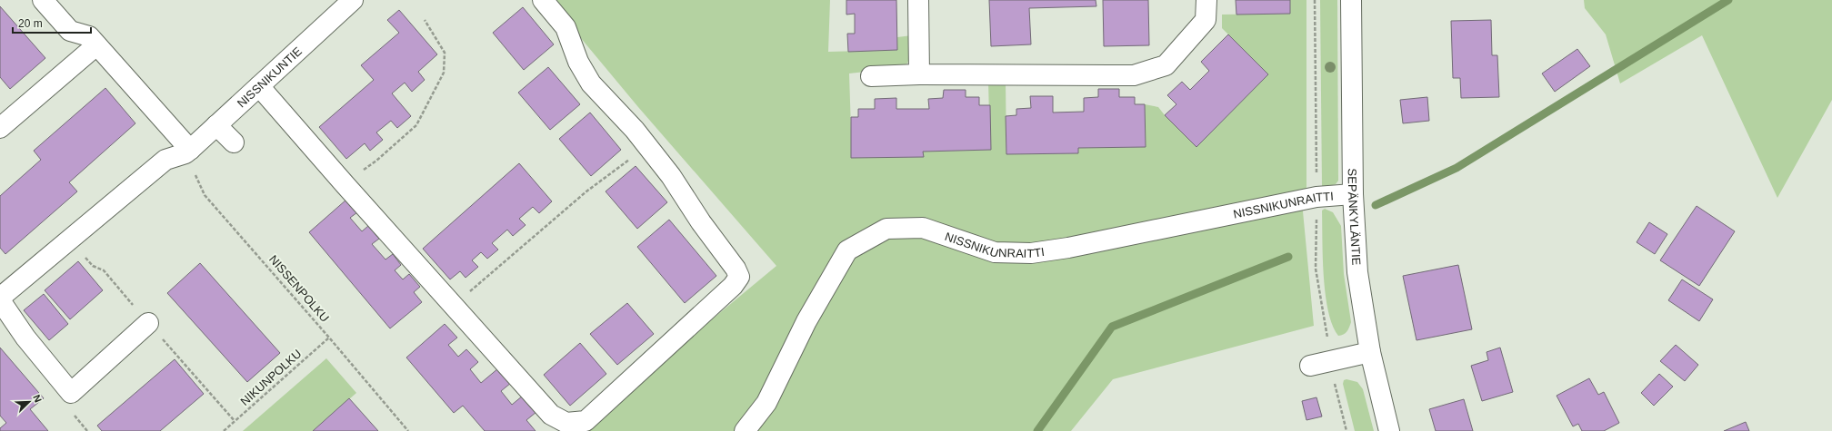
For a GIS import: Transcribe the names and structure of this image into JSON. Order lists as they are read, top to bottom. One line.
{"streets":{"street":["NISSNIKUNTIE","NISSNIKUNRAITTI","SEPÄNKYLÄNTIE"],"path":["NISSENPOLKU","NIKUNPOLKU"]},"crossings":[["NISSNIKUNTIE","NISSENPOLKU"],["NISSNIKUNRAITTI","SEPÄNKYLÄNTIE"],["NISSENPOLKU","NIKUNPOLKU"]],"scale_bar":"20 m","north":"top right"}
